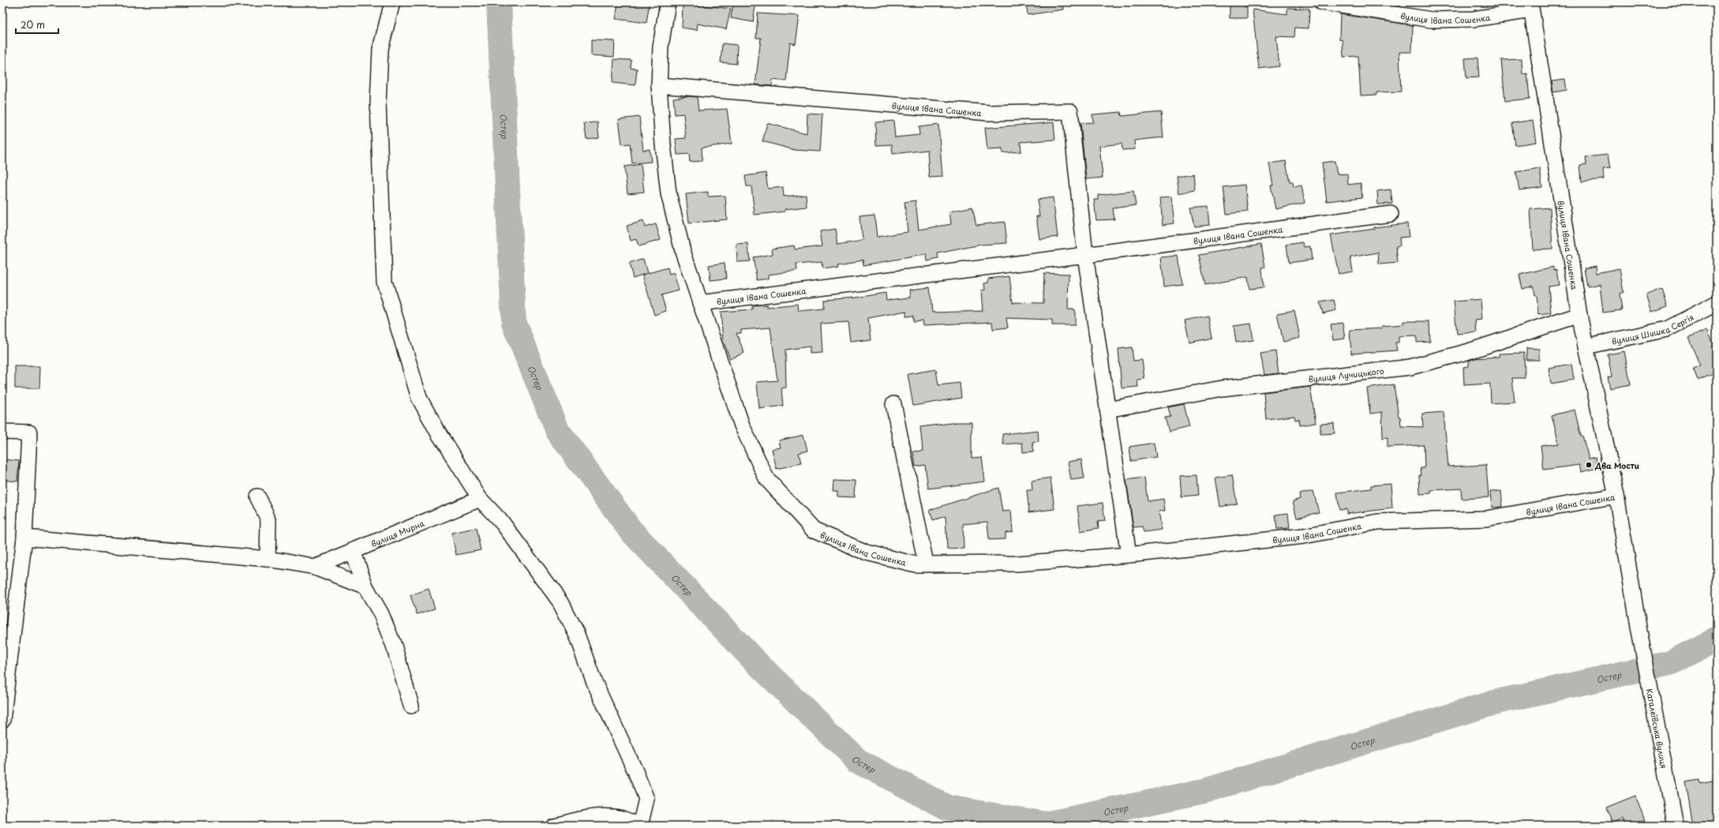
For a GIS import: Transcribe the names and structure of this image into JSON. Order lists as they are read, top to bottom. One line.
{"streets":{"street":["вулиця Івана Сошенка","вулиця Шишка Сергія","вулиця Лучицького","вулиця Мирна","Каталеївська вулиця"]},"crossings":[["вулиця Івана Сошенка","вулиця Шишка Сергія"],["вулиця Івана Сошенка","вулиця Лучицького"],["вулиця Івана Сошенка","Каталеївська вулиця"]],"water":["Остер"],"places":["Два Мости"],"scale_bar":"20 m"}
